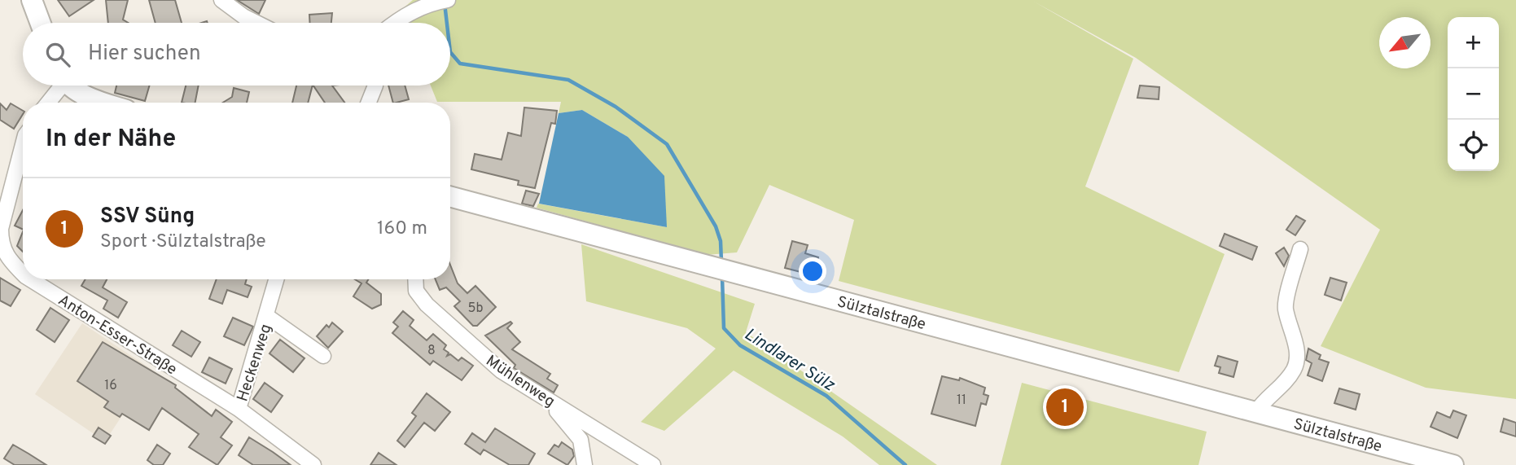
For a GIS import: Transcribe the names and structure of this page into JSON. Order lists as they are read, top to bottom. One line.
{"streets":{"main road":["Sülztalstraße"],"street":["Anton-Esser-Straße","Heckenweg","Mühlenweg"]},"crossings":[["Anton-Esser-Straße","Heckenweg"]],"water":["Lindlarer Sülz"],"house_numbers":["5b","8","16","11"],"north":"bottom left","page":{"map_buttons":["+","−"],"search":"Hier suchen","heading":"In der Nähe","list":[{"mark":"1","name":"SSV Süng","note":"Sport · Sülztalstraße","value":"160 m"}],"pins":"1"}}
